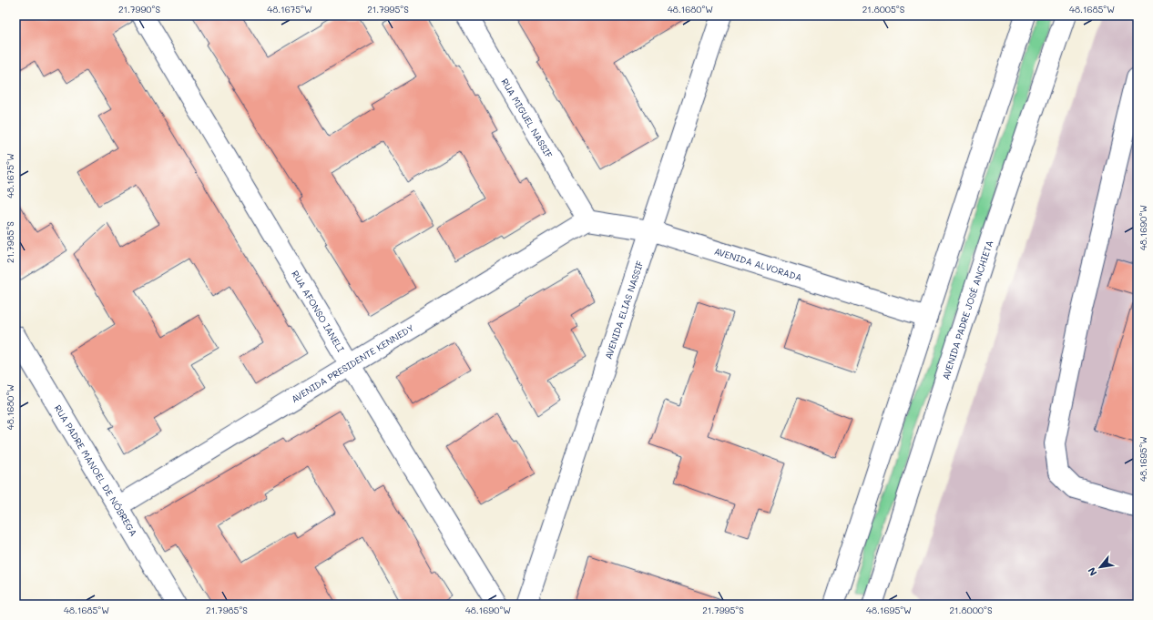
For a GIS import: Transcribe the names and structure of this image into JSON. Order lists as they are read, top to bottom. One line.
{"streets":{"street":["RUA MIGUEL NASSIF","AVENIDA ALVORADA","AVENIDA PADRE JOSÉ ANCHIETA","RUA AFONSO IANELI","AVENIDA ELIAS NASSIF","AVENIDA PRESIDENTE KENNEDY","RUA PADRE MANOEL DE NÓBREGA"]},"crossings":[["RUA MIGUEL NASSIF","AVENIDA ALVORADA"],["RUA MIGUEL NASSIF","AVENIDA PRESIDENTE KENNEDY"],["AVENIDA ALVORADA","AVENIDA ELIAS NASSIF"],["AVENIDA ALVORADA","AVENIDA PRESIDENTE KENNEDY"],["RUA AFONSO IANELI","AVENIDA PRESIDENTE KENNEDY"],["AVENIDA PRESIDENTE KENNEDY","RUA PADRE MANOEL DE NÓBREGA"]],"north":"bottom left","coordinates":["21.7990°S","48.1675°W","21.7995°S","48.1680°W","21.8005°S","48.1685°W","48.1690°W","21.7985°S","48.1695°W","21.8000°S"]}
